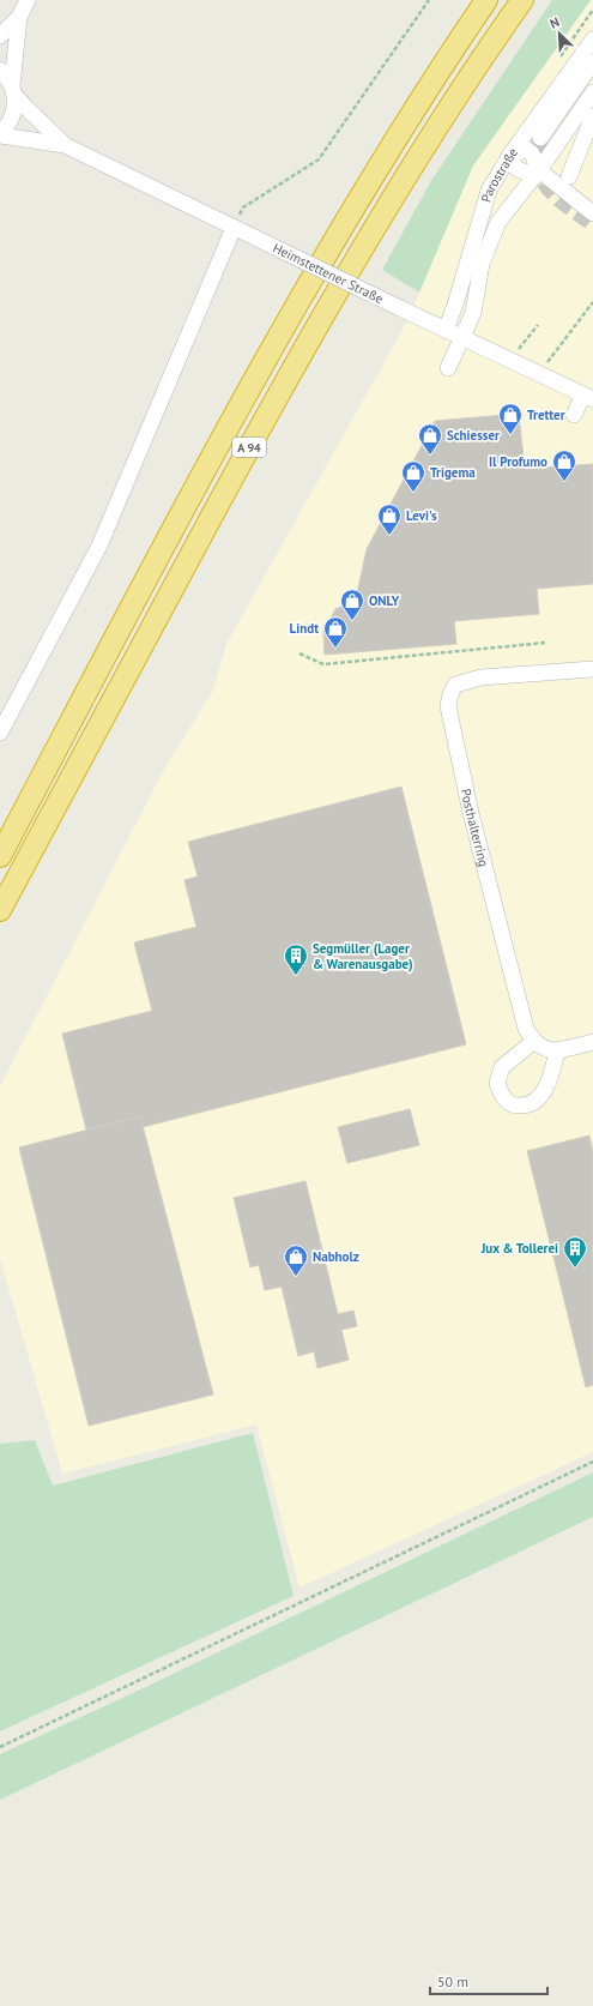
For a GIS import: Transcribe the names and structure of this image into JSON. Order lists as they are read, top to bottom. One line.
{"streets":{"highway":["A 94"],"street":["Parostraße","Heimstettener Straße","Posthalterring"]},"crossings":[["Parostraße","Heimstettener Straße"]],"places":{"shop":["Tretter","Schiesser","Il Profumo","Trigema","Levi's","ONLY","Lindt","Nabholz"],"building":["Segmüller (Lager & Warenausgabe)","Jux & Tollerei"]},"scale_bar":"50 m","north":"top left"}
